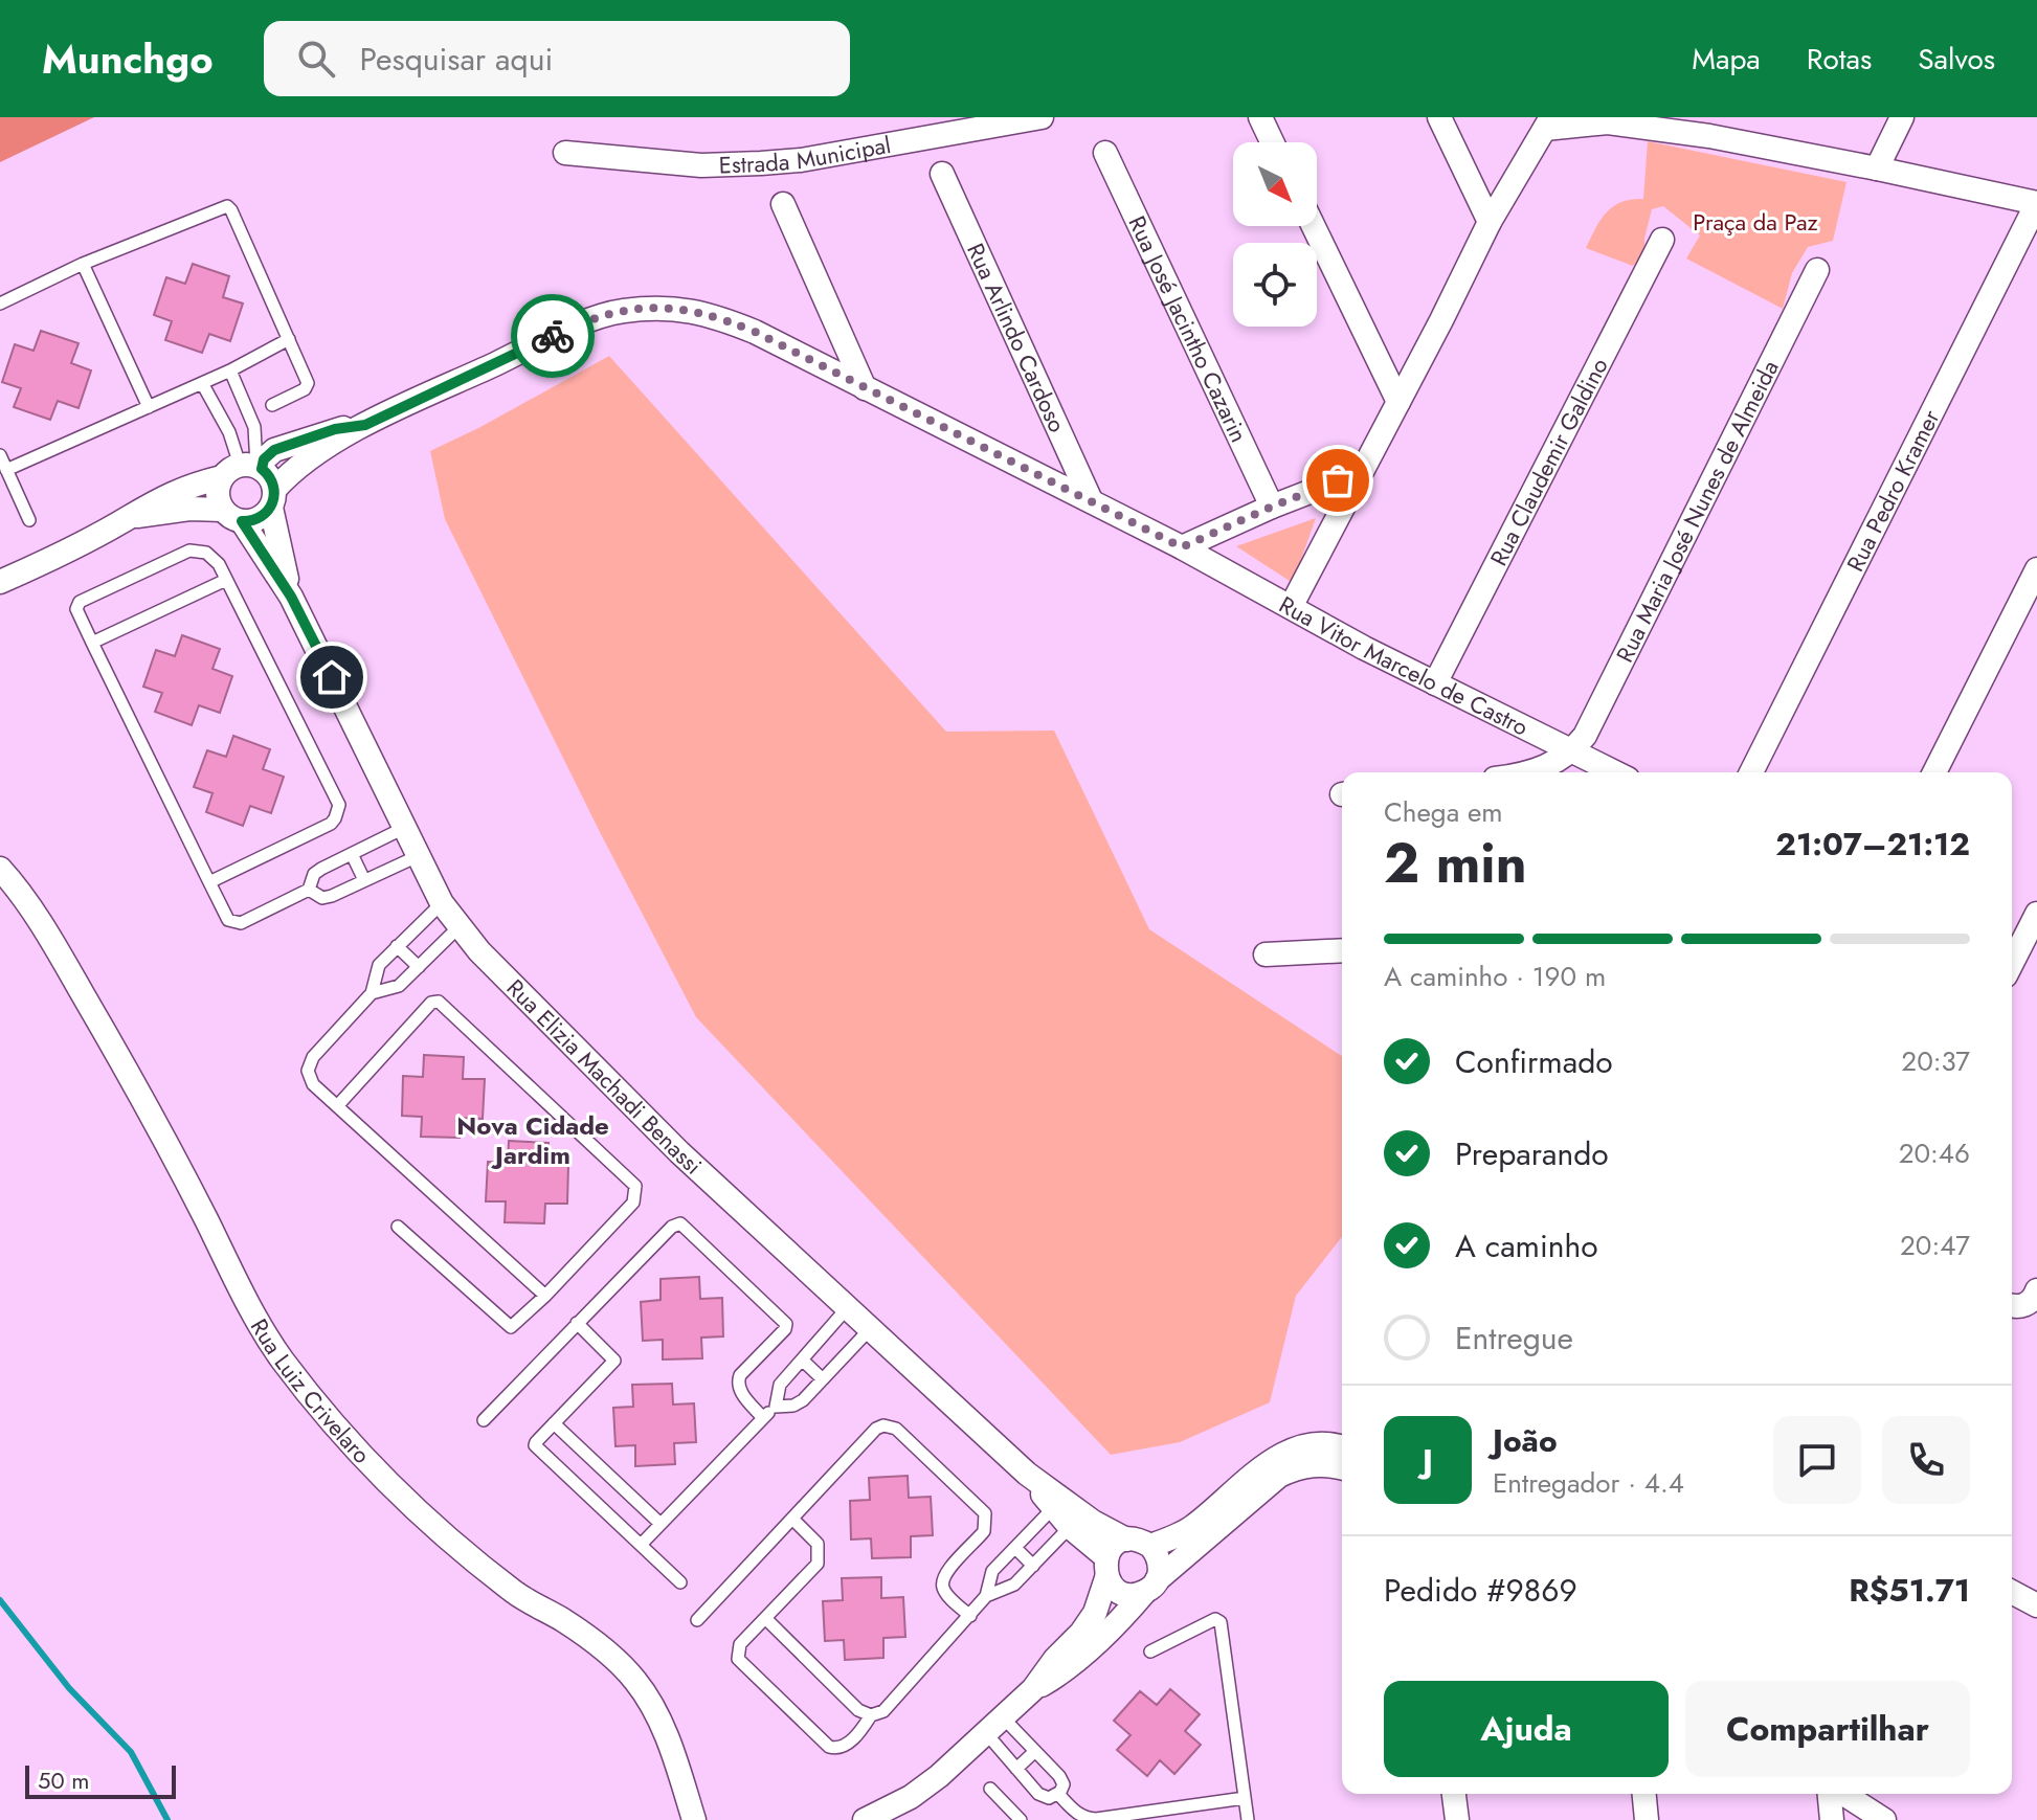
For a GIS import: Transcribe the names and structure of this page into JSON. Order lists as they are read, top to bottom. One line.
{"streets":{"street":["Estrada Municipal","Rua José Jacintho Cazarin","Rua Arlindo Cardoso","Rua Claudemir Galdino","Rua Pedro Kramer","Rua Maria José Nunes de Almeida","Rua Vitor Marcelo de Castro","Rua Elizia Machadi Benassi","Rua Luiz Crivelaro"]},"crossings":[["Rua Arlindo Cardoso","Rua Vitor Marcelo de Castro"],["Rua Claudemir Galdino","Rua Vitor Marcelo de Castro"],["Rua Maria José Nunes de Almeida","Rua Vitor Marcelo de Castro"]],"districts":["Nova Cidade Jardim"],"parks":["Praça da Paz"],"scale_bar":"50 m","north":"bottom right","page":{"header":"Munchgo","search":"Pesquisar aqui","nav":["Mapa","Rotas","Salvos"],"heading":["2 min","Chega em","21:07–21:12"],"panel":["João","Entregador · 4.4","Pedido #9869","R$51.71"],"bar":"A caminho · 190 m","list":[["Confirmado","20:37"],["Preparando","20:46"],["A caminho","20:47"],"Entregue"],"round":"J","buttons":["Ajuda","Compartilhar"],"scale":"50 m"}}
